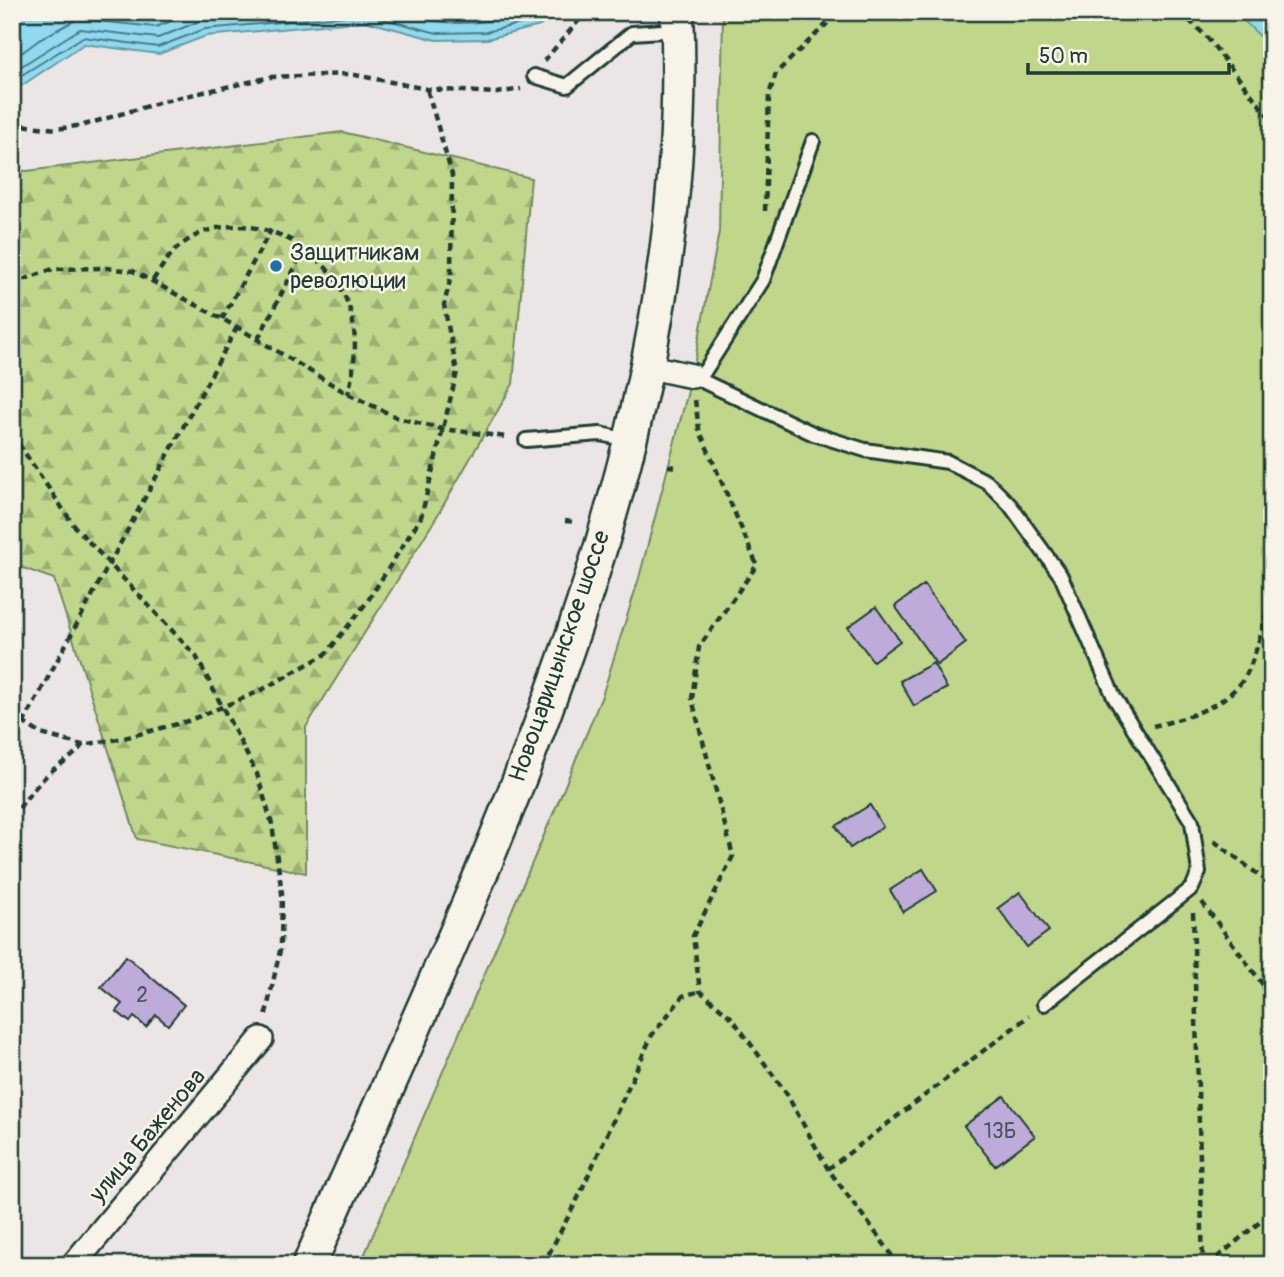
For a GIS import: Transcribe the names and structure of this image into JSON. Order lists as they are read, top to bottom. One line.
{"streets":{"main road":["Новоцарицынское шоссе"],"street":["улица Баженова"]},"places":["Защитникам революции"],"house_numbers":["2","13Б"],"scale_bar":"50 m"}
